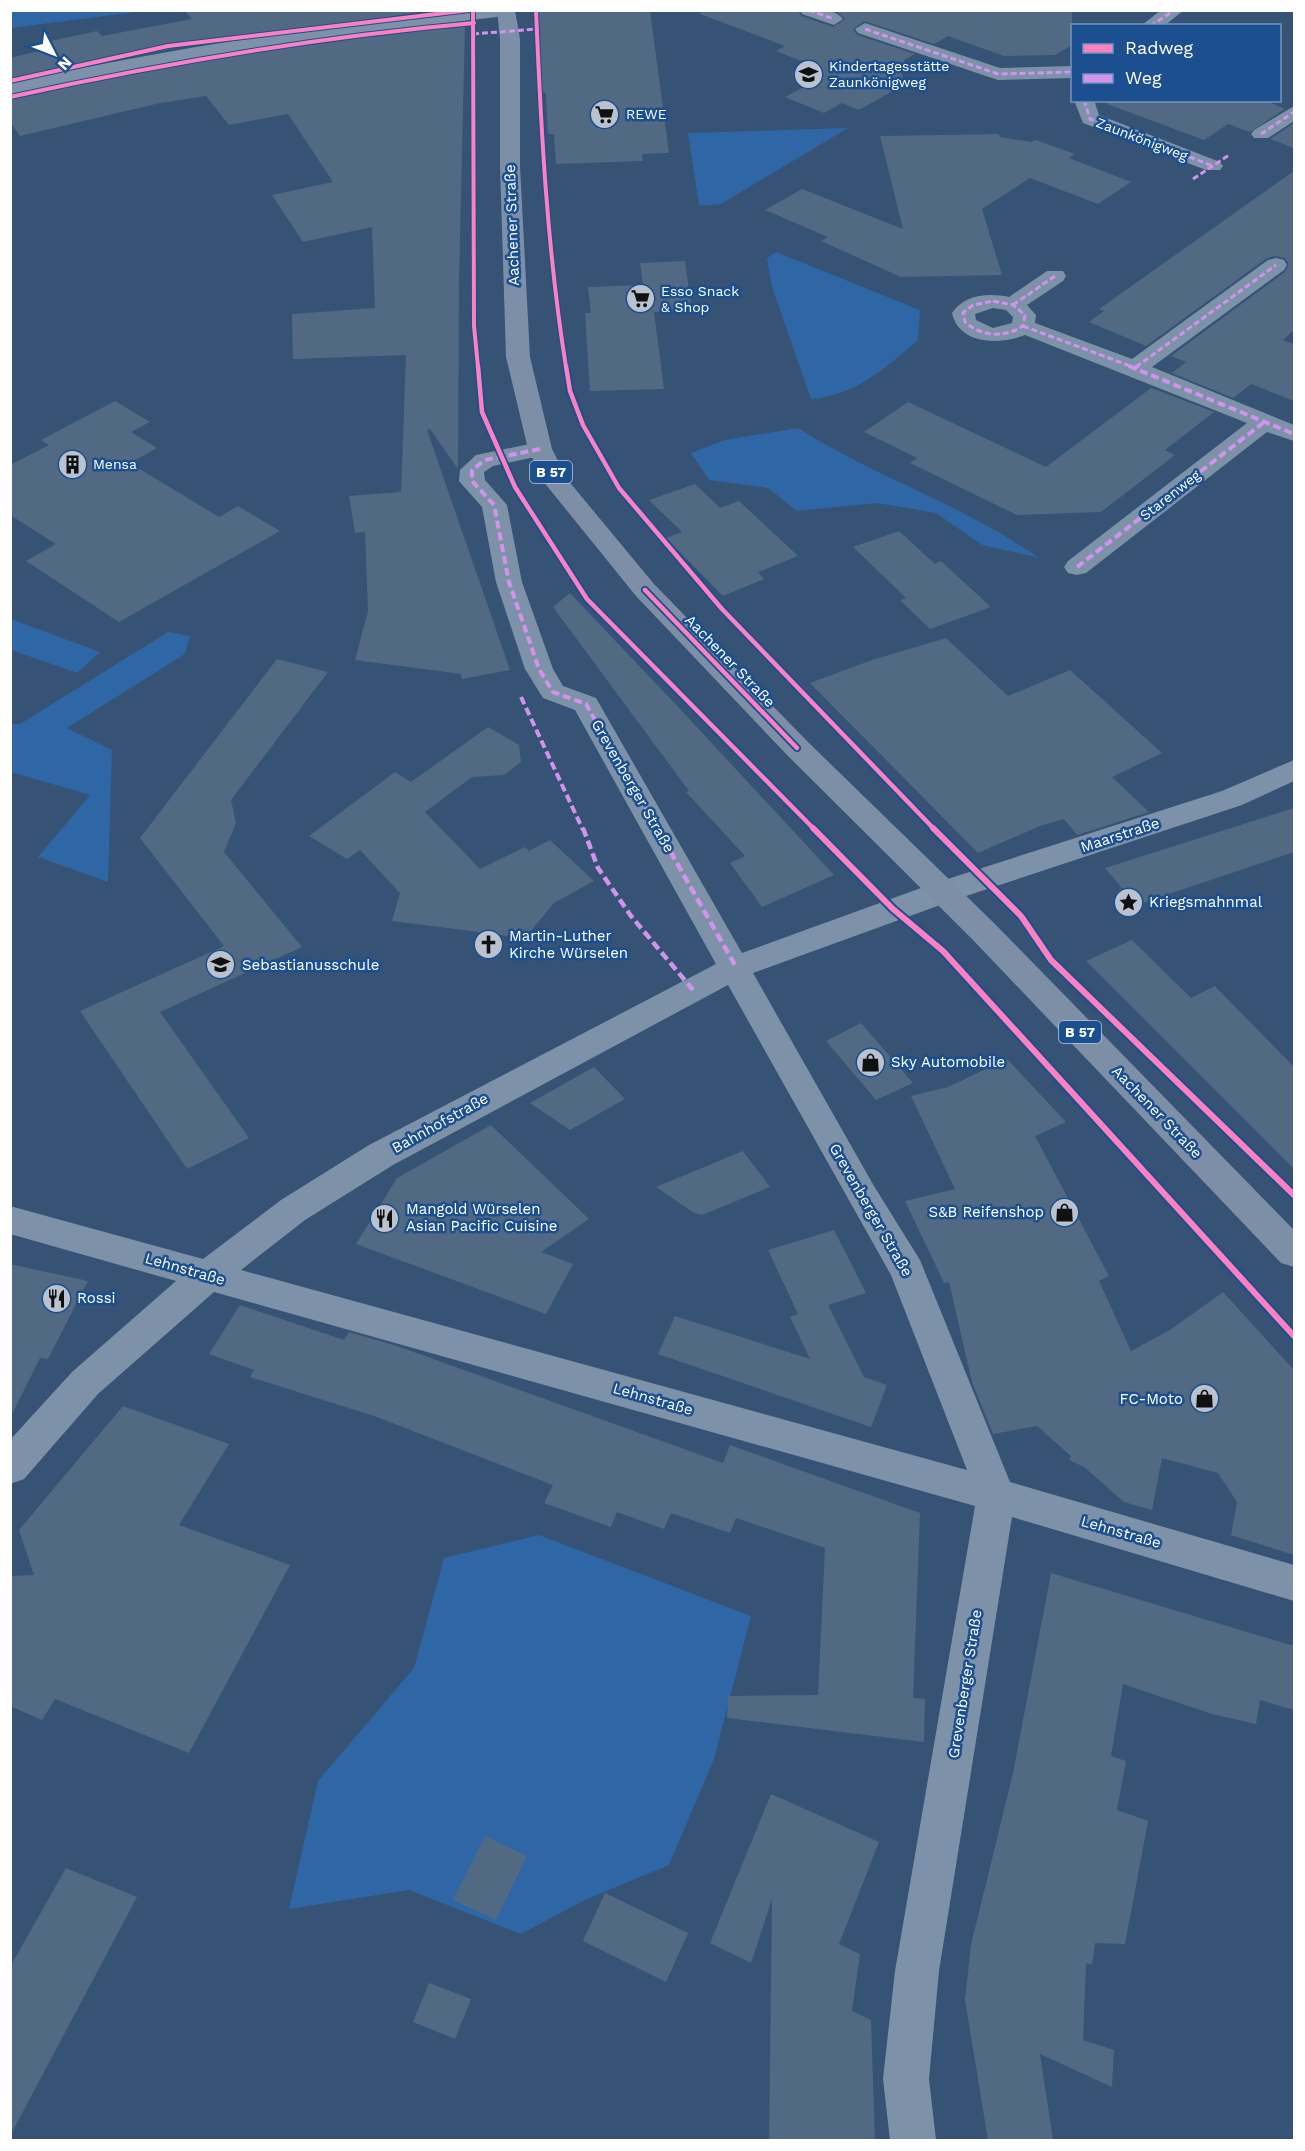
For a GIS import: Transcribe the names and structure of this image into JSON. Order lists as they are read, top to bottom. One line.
{"streets":{"main road":["Aachener Straße","B 57"],"street":["Zaunkönigweg","Starenweg","Grevenberger Straße","Maarstraße","Bahnhofstraße","Lehnstraße"]},"crossings":[["Aachener Straße","Grevenberger Straße"],["Aachener Straße","Maarstraße"],["Aachener Straße","Bahnhofstraße"],["Grevenberger Straße","Bahnhofstraße"],["Grevenberger Straße","Lehnstraße"],["Maarstraße","Bahnhofstraße"],["Bahnhofstraße","Lehnstraße"]],"places":{"school or university":["Kindertagesstätte Zaunkönigweg","Sebastianusschule"],"supermarket":["REWE","Esso Snack & Shop"],"building":["Mensa"],"place":["Kriegsmahnmal"],"church":["Martin-Luther Kirche Würselen"],"shop":["Sky Automobile","S&B Reifenshop","FC-Moto"],"restaurant":["Mangold Würselen Asian Pacific Cuisine","Rossi"]},"legend":["Radweg","Weg"],"north":"bottom right"}
